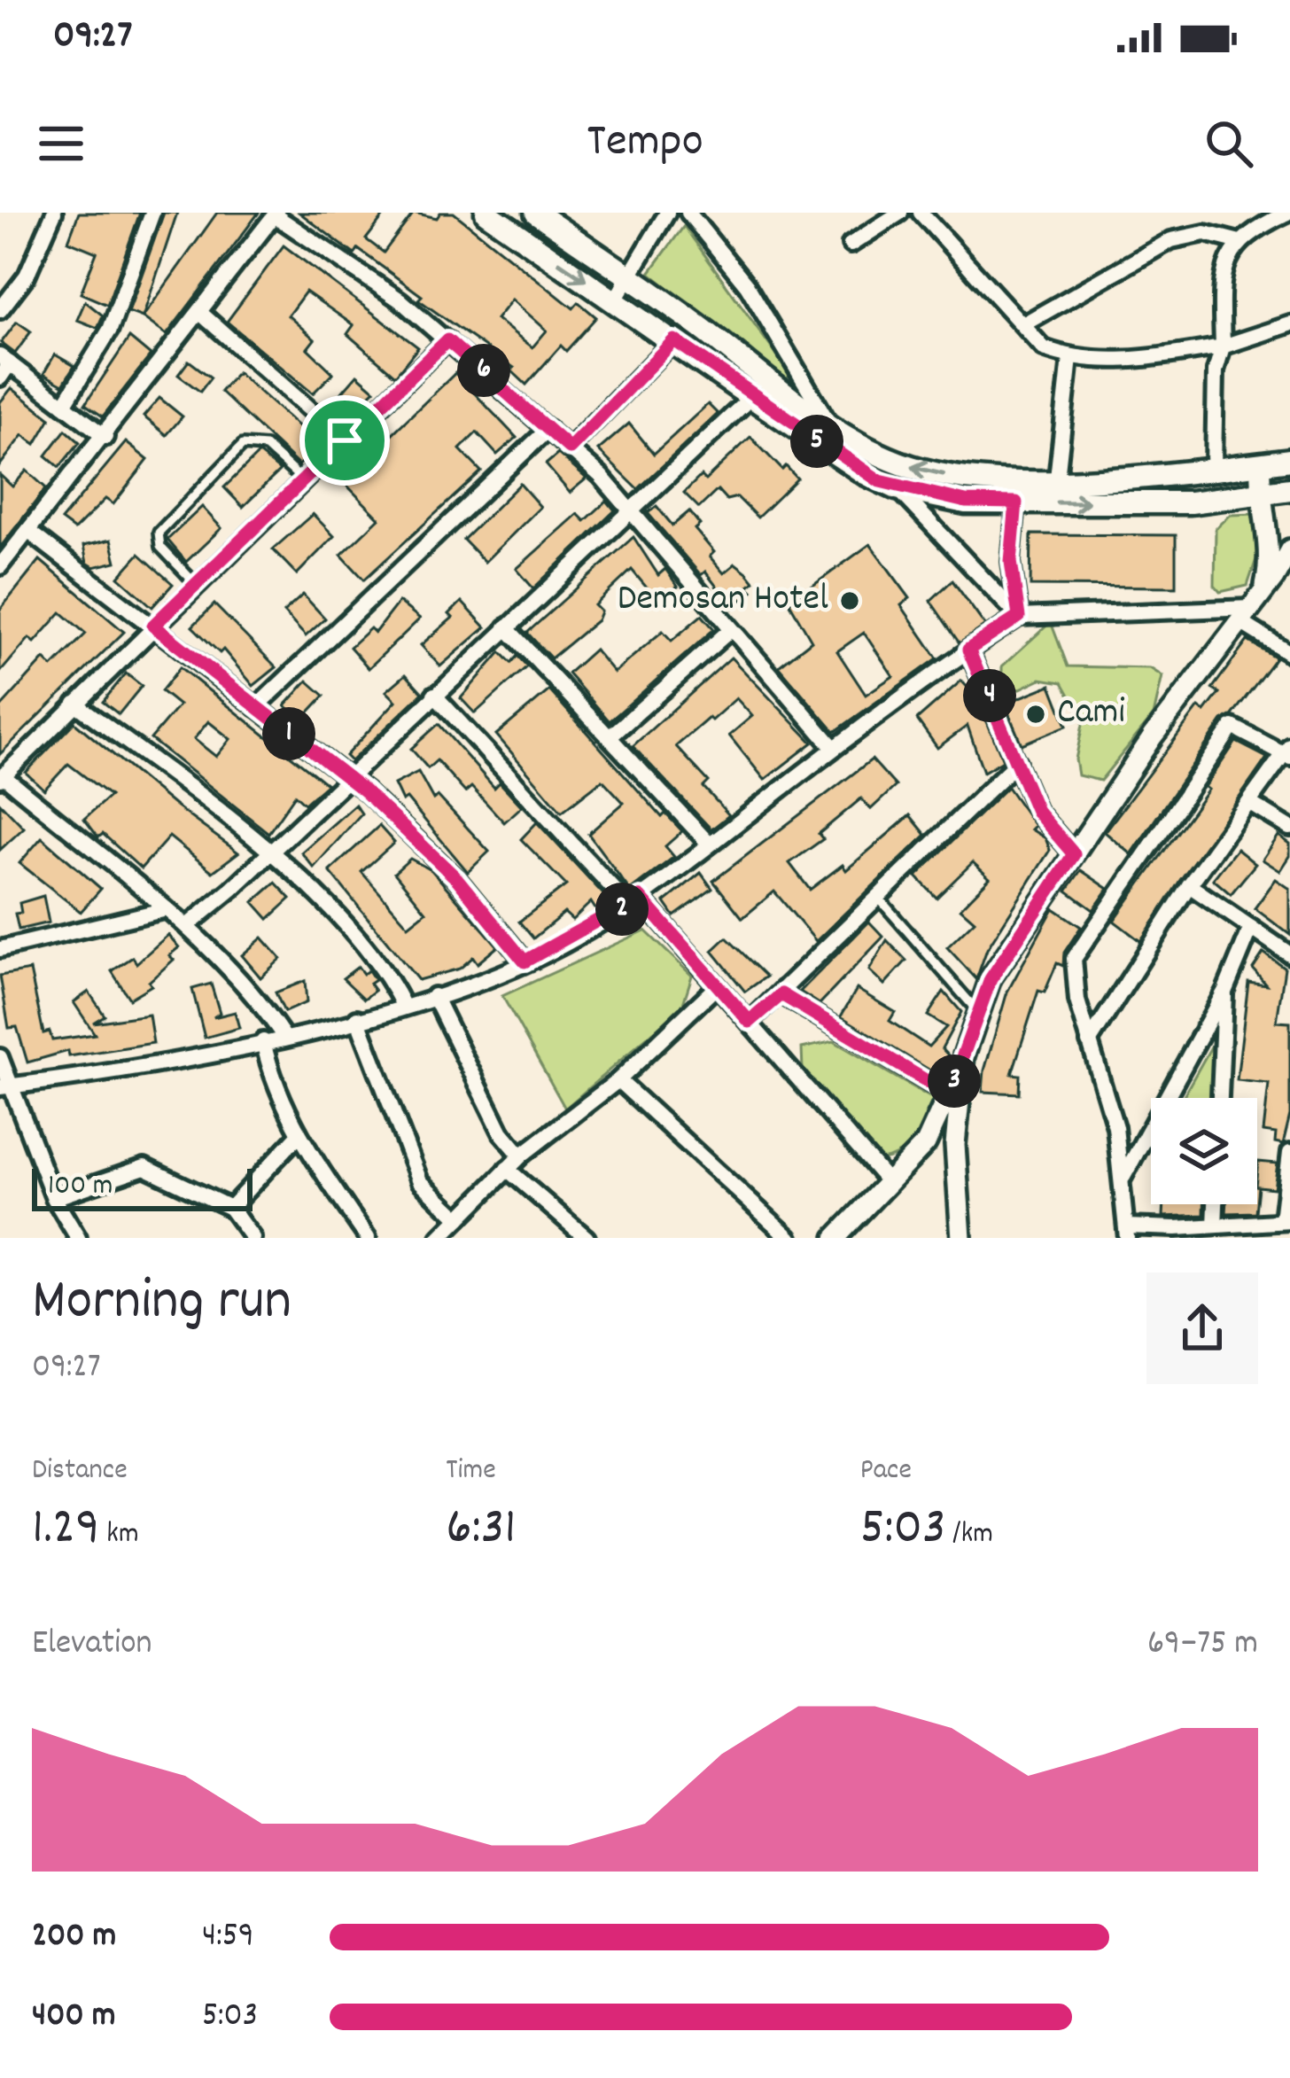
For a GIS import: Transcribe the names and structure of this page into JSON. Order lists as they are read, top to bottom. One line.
{"places":["Demosan Hotel","Cami"],"scale_bar":"100 m","page":{"status":"09:27","header":"Tempo","pins":["6","5","4","1","2","3"],"scale":"100 m","heading":["Morning run","09:27"],"stats":[["Distance","1.29 km"],["Time","6:31"],["Pace","5:03 /km"]],"chart":["Elevation","69–75 m"],"list":[{"name":"200 m","note":"4:59"},{"name":"400 m","note":"5:03"}]}}
